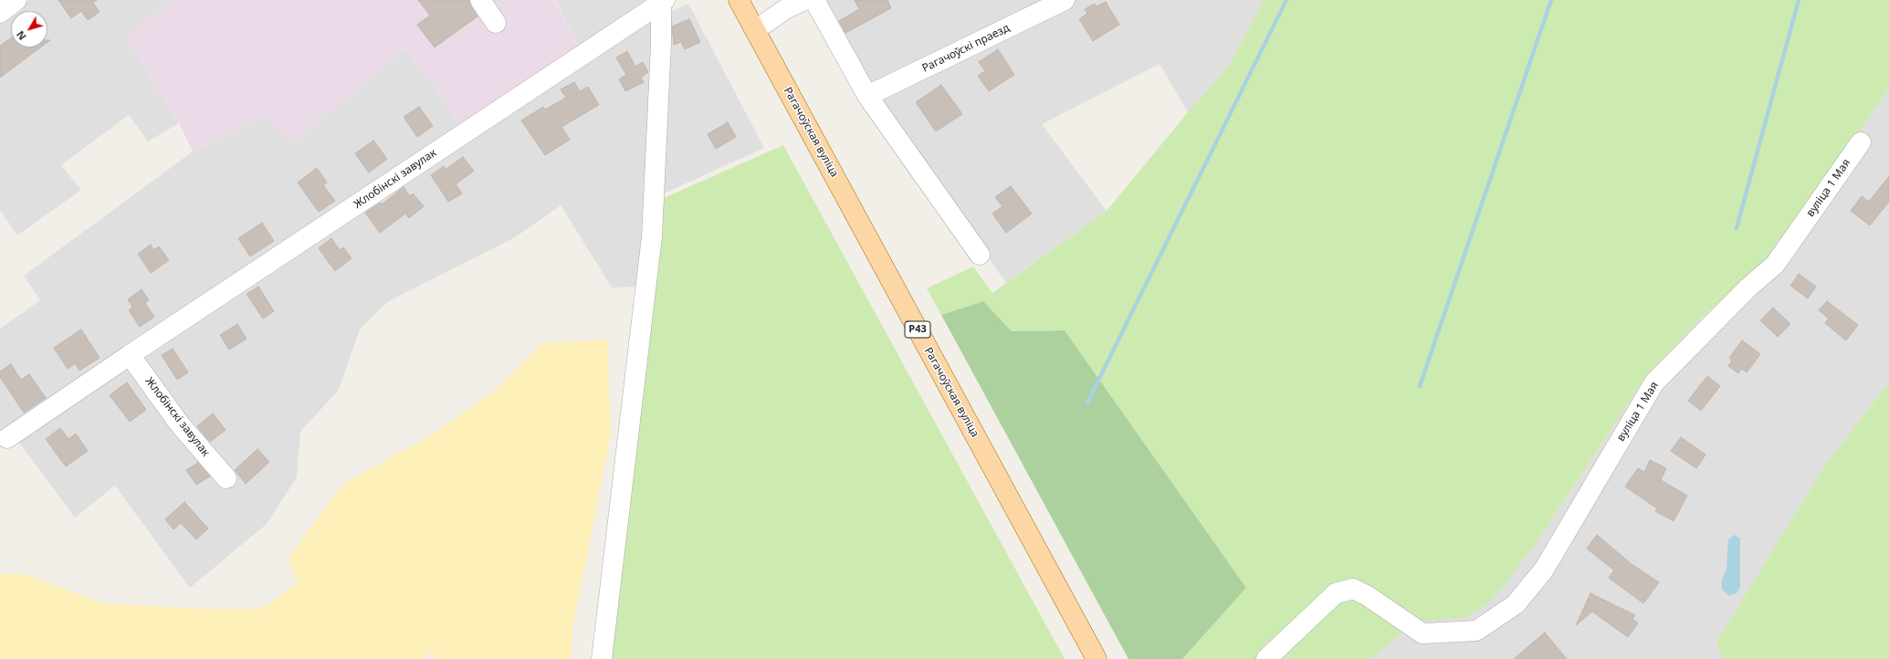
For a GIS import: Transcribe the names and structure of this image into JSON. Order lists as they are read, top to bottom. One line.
{"streets":{"main road":["Рагачоўская вуліца","Р43"],"street":["Рагачоўскі праезд","Жлобінскі завулак","вуліца 1 Мая"]},"north":"bottom left"}
